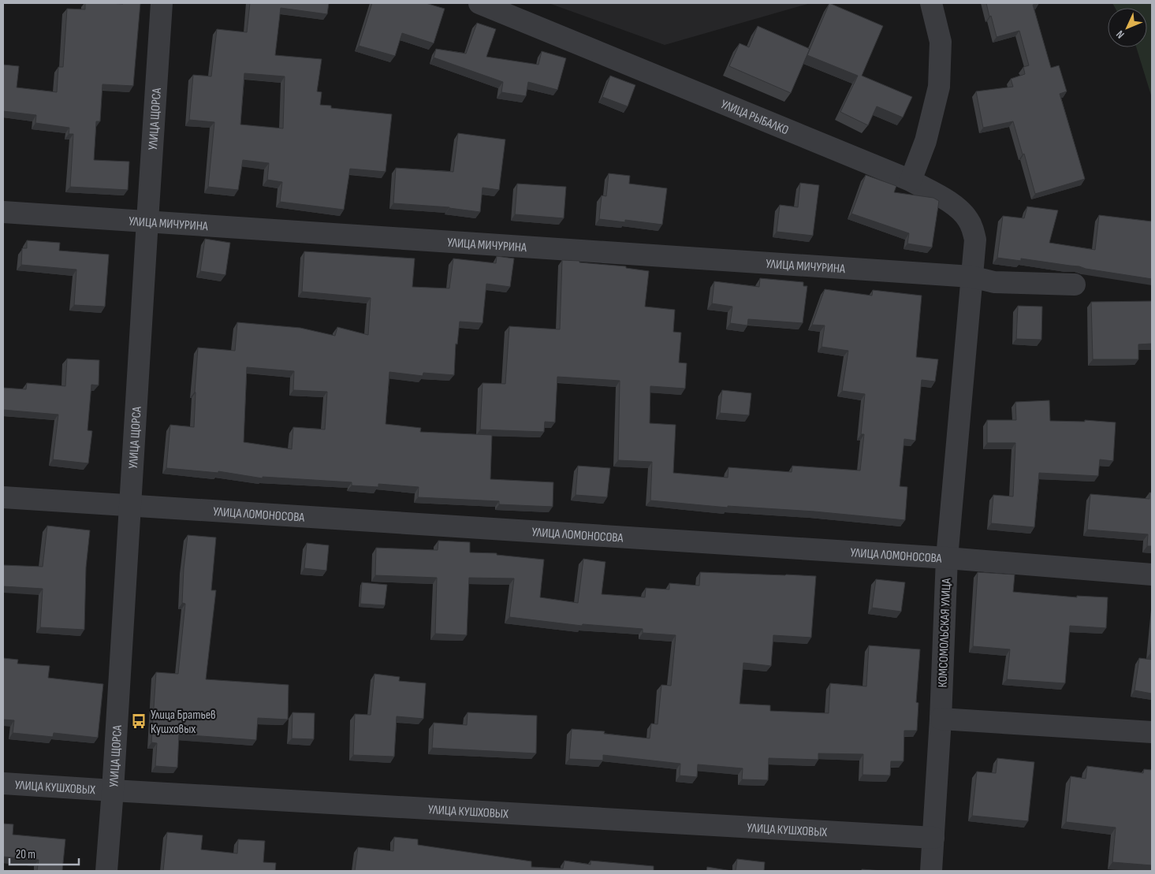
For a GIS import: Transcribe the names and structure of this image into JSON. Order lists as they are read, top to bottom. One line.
{"streets":{"street":["УЛИЦА РЫБАЛКО","УЛИЦА ЩОРСА","УЛИЦА МИЧУРИНА","УЛИЦА ЛОМОНОСОВА","КОМСОМОЛЬСКАЯ УЛИЦА","УЛИЦА КУШХОВЫХ"]},"crossings":[["УЛИЦА РЫБАЛКО","УЛИЦА МИЧУРИНА"],["УЛИЦА РЫБАЛКО","КОМСОМОЛЬСКАЯ УЛИЦА"],["УЛИЦА ЩОРСА","УЛИЦА МИЧУРИНА"],["УЛИЦА ЩОРСА","УЛИЦА ЛОМОНОСОВА"],["УЛИЦА ЩОРСА","УЛИЦА КУШХОВЫХ"],["УЛИЦА МИЧУРИНА","КОМСОМОЛЬСКАЯ УЛИЦА"],["УЛИЦА ЛОМОНОСОВА","КОМСОМОЛЬСКАЯ УЛИЦА"],["КОМСОМОЛЬСКАЯ УЛИЦА","УЛИЦА КУШХОВЫХ"]],"places":{"bus stop":["Улица Братьев Кушховых"]},"scale_bar":"20 m","north":"bottom left"}
